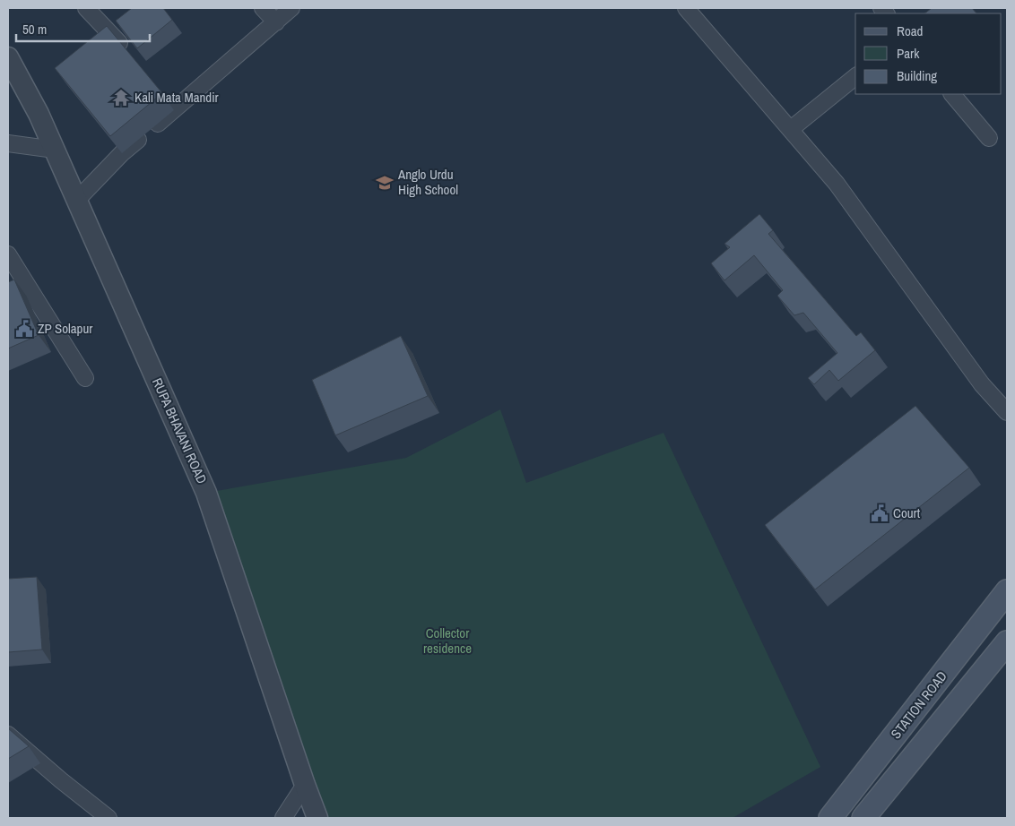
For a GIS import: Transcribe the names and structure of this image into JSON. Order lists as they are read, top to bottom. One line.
{"streets":{"main road":["STATION ROAD"],"street":["RUPA BHAVANI ROAD"]},"parks":["Collector residence"],"places":{"temple":["Kali Mata Mandir"],"school or university":["Anglo Urdu High School"],"public building":["ZP Solapur","Court"]},"legend":["Road","Park","Building"],"scale_bar":"50 m"}
